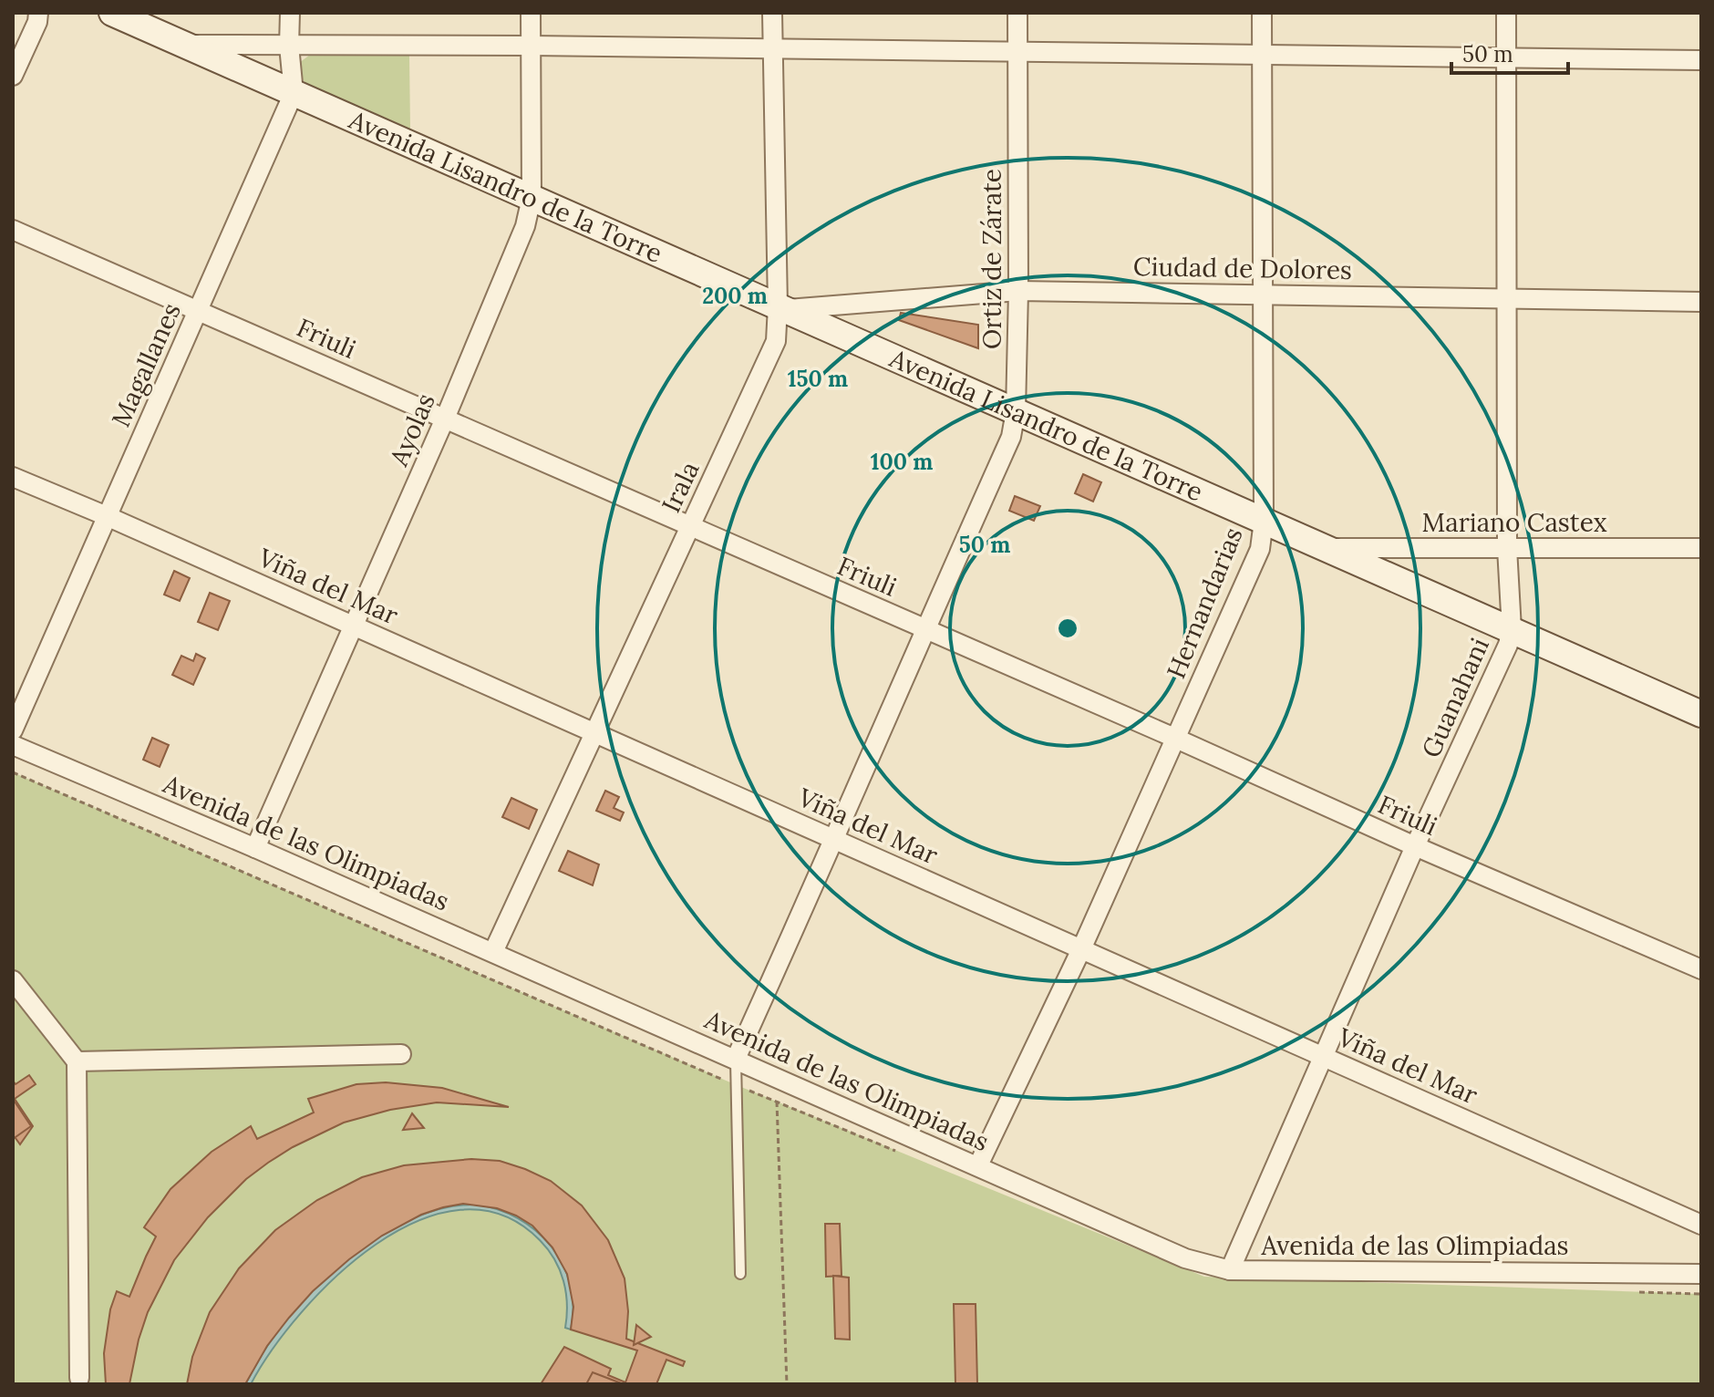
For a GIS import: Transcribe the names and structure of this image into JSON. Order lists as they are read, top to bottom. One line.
{"streets":{"street":["Avenida Lisandro de la Torre","Ortiz de Zárate","Ciudad de Dolores","Friuli","Magallanes","Ayolas","Irala","Mariano Castex","Viña del Mar","Hernandarias","Guanahani","Avenida de las Olimpiadas"]},"crossings":[["Avenida Lisandro de la Torre","Ortiz de Zárate"],["Avenida Lisandro de la Torre","Ciudad de Dolores"],["Avenida Lisandro de la Torre","Magallanes"],["Avenida Lisandro de la Torre","Ayolas"],["Avenida Lisandro de la Torre","Irala"],["Avenida Lisandro de la Torre","Mariano Castex"],["Avenida Lisandro de la Torre","Hernandarias"],["Avenida Lisandro de la Torre","Guanahani"],["Ortiz de Zárate","Ciudad de Dolores"],["Ortiz de Zárate","Friuli"],["Ortiz de Zárate","Viña del Mar"],["Ortiz de Zárate","Avenida de las Olimpiadas"],["Ciudad de Dolores","Irala"],["Ciudad de Dolores","Hernandarias"],["Ciudad de Dolores","Guanahani"],["Friuli","Magallanes"],["Friuli","Ayolas"],["Friuli","Irala"],["Friuli","Hernandarias"],["Friuli","Guanahani"],["Magallanes","Viña del Mar"],["Ayolas","Viña del Mar"],["Ayolas","Avenida de las Olimpiadas"],["Irala","Viña del Mar"],["Irala","Avenida de las Olimpiadas"],["Mariano Castex","Guanahani"],["Viña del Mar","Hernandarias"],["Viña del Mar","Guanahani"],["Hernandarias","Avenida de las Olimpiadas"],["Guanahani","Avenida de las Olimpiadas"]],"scale_bar":"50 m","rings":["200 m","150 m","100 m","50 m"]}
